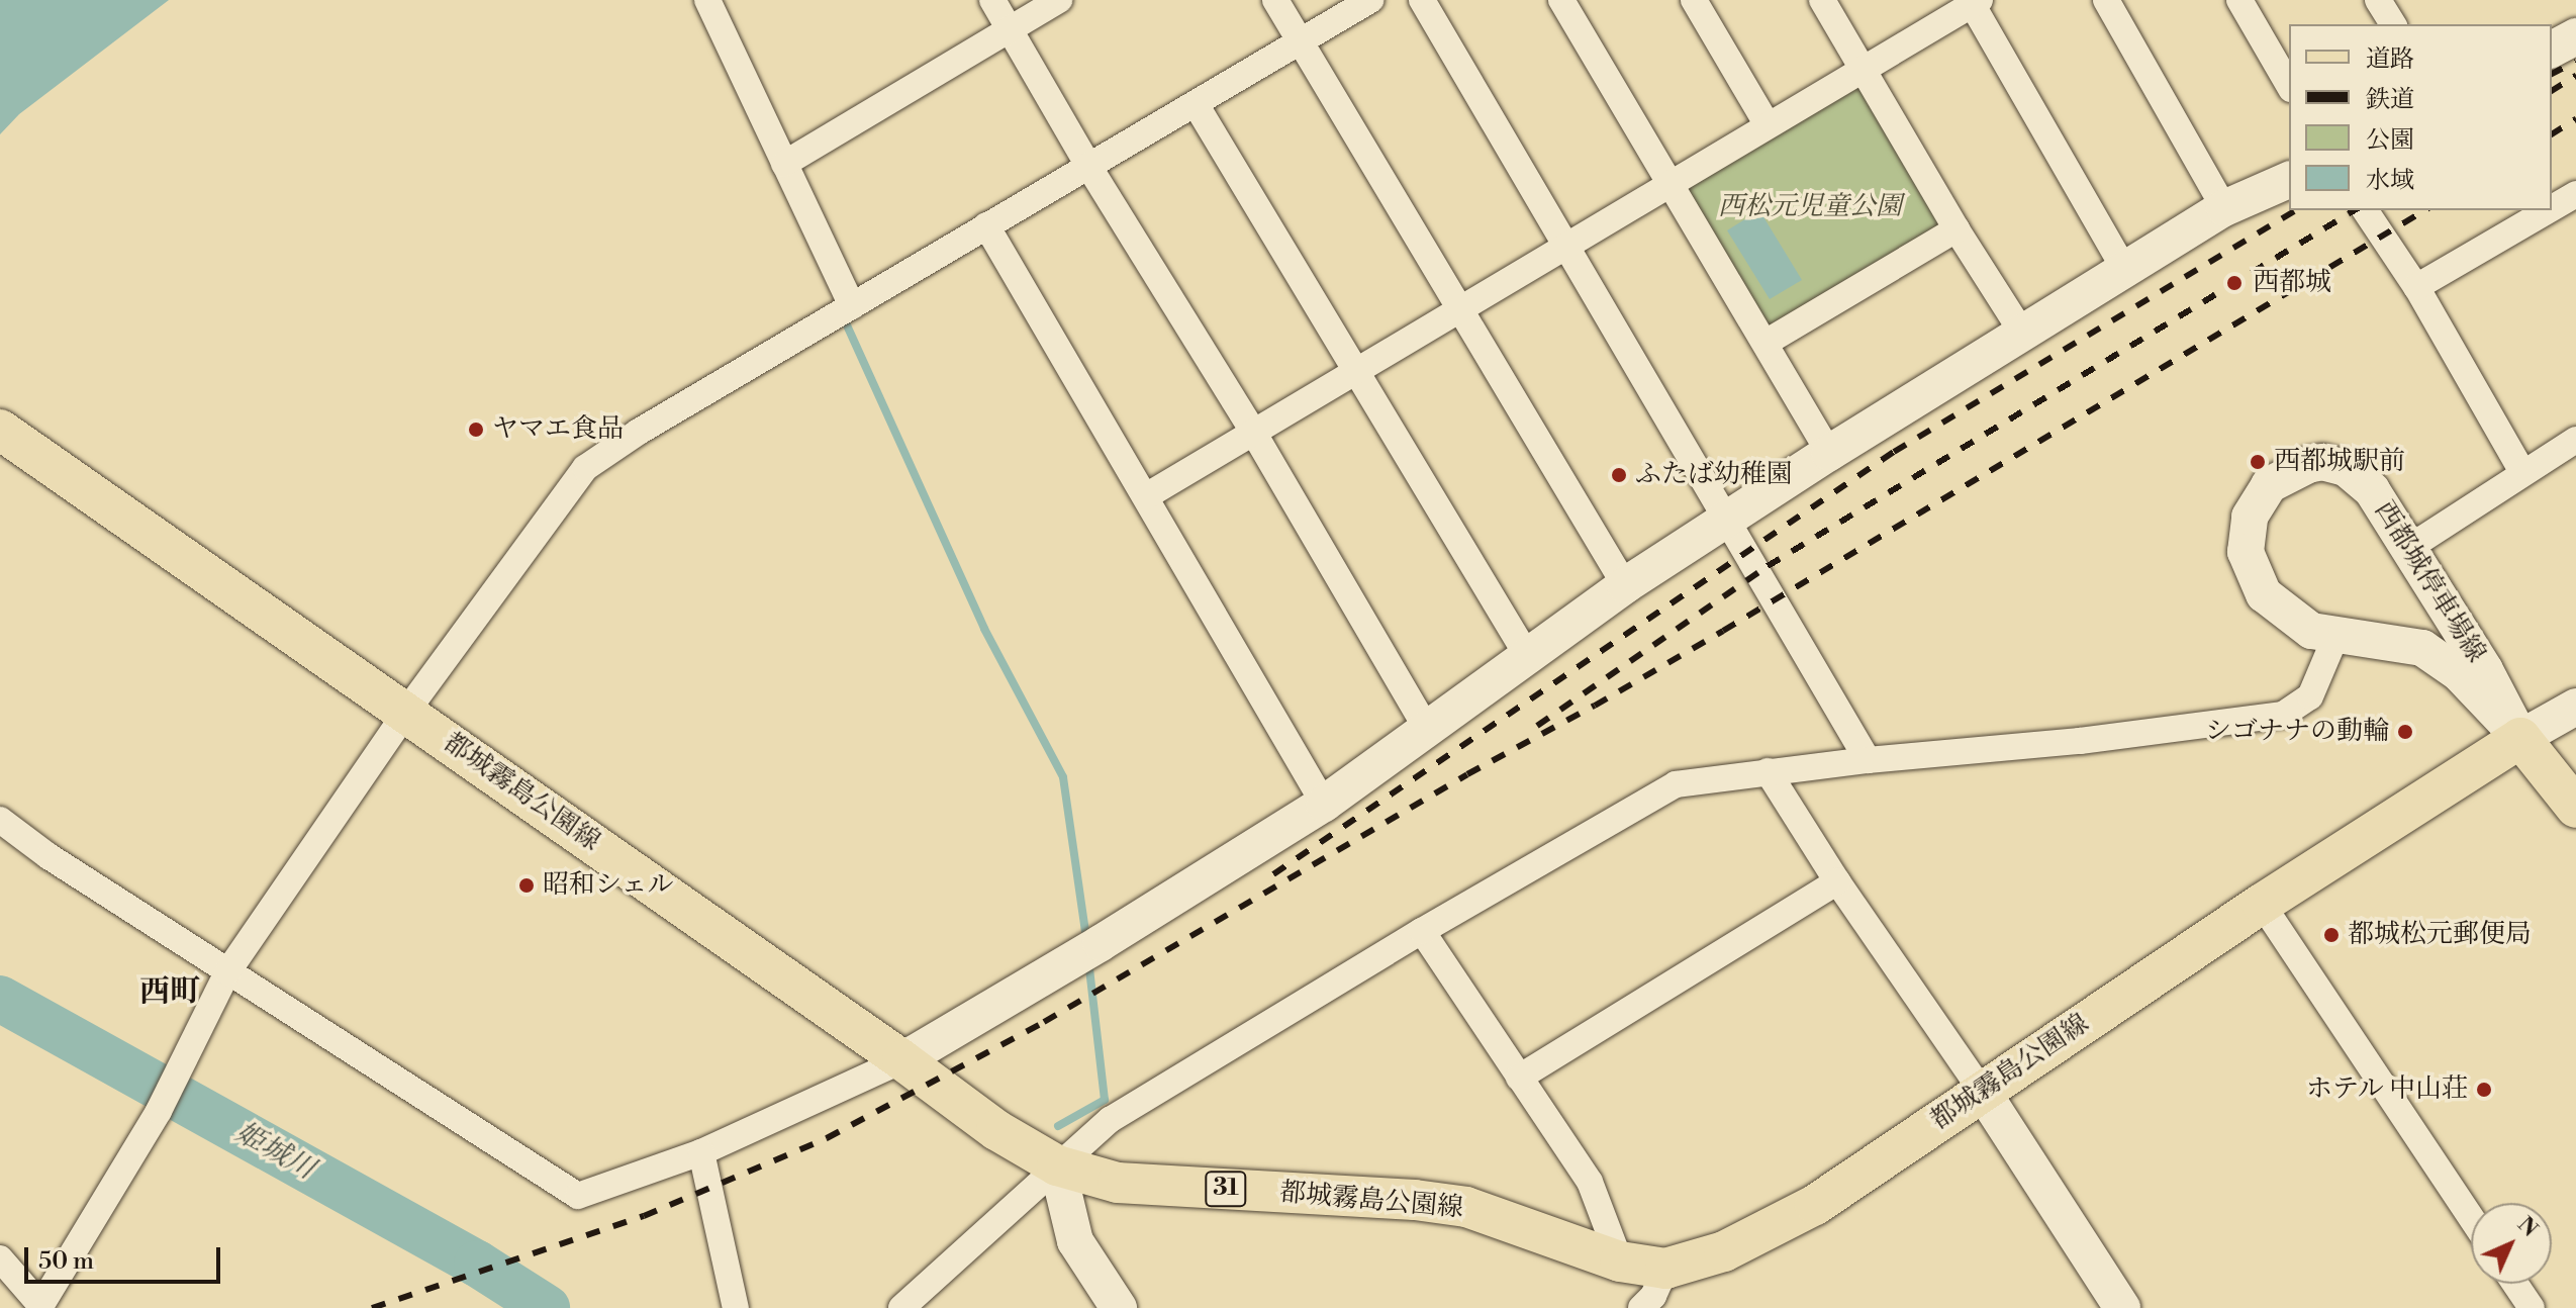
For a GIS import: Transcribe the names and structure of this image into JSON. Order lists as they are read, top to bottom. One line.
{"streets":{"main road":["都城霧島公園線","31"],"street":["西都城停車場線"]},"crossings":[["西都城停車場線","都城霧島公園線"]],"districts":["西町"],"water":["姫城川"],"parks":["西松元児童公園"],"places":["西都城","ヤマエ食品","西都城駅前","ふたば幼稚園","シゴナナの動輪","昭和シェル","都城松元郵便局","ホテル 中山荘"],"legend":["道路","鉄道","公園","水域"],"scale_bar":"50 m","north":"top right"}
